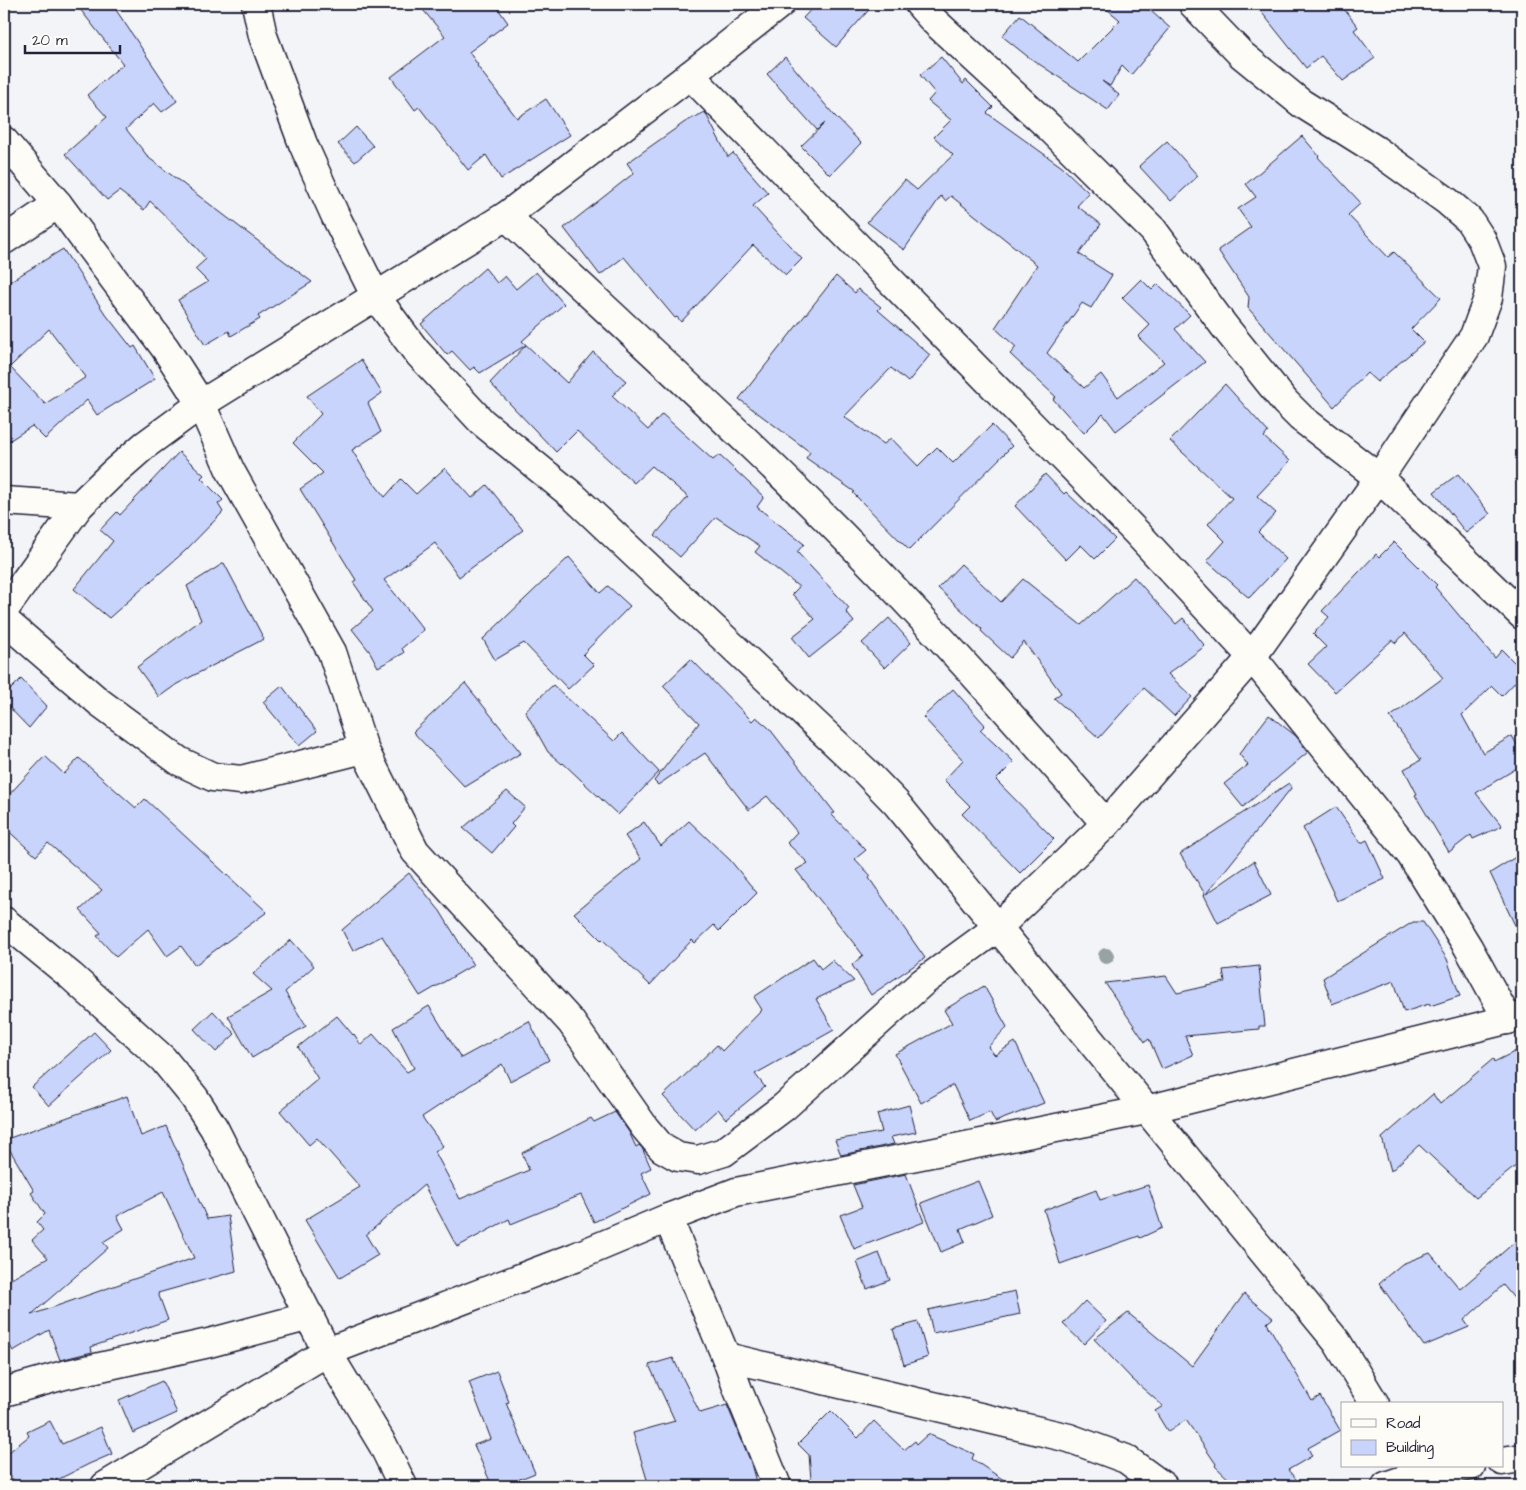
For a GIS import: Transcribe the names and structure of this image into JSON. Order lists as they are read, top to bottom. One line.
{"legend":["Road","Building"],"scale_bar":"20 m"}
